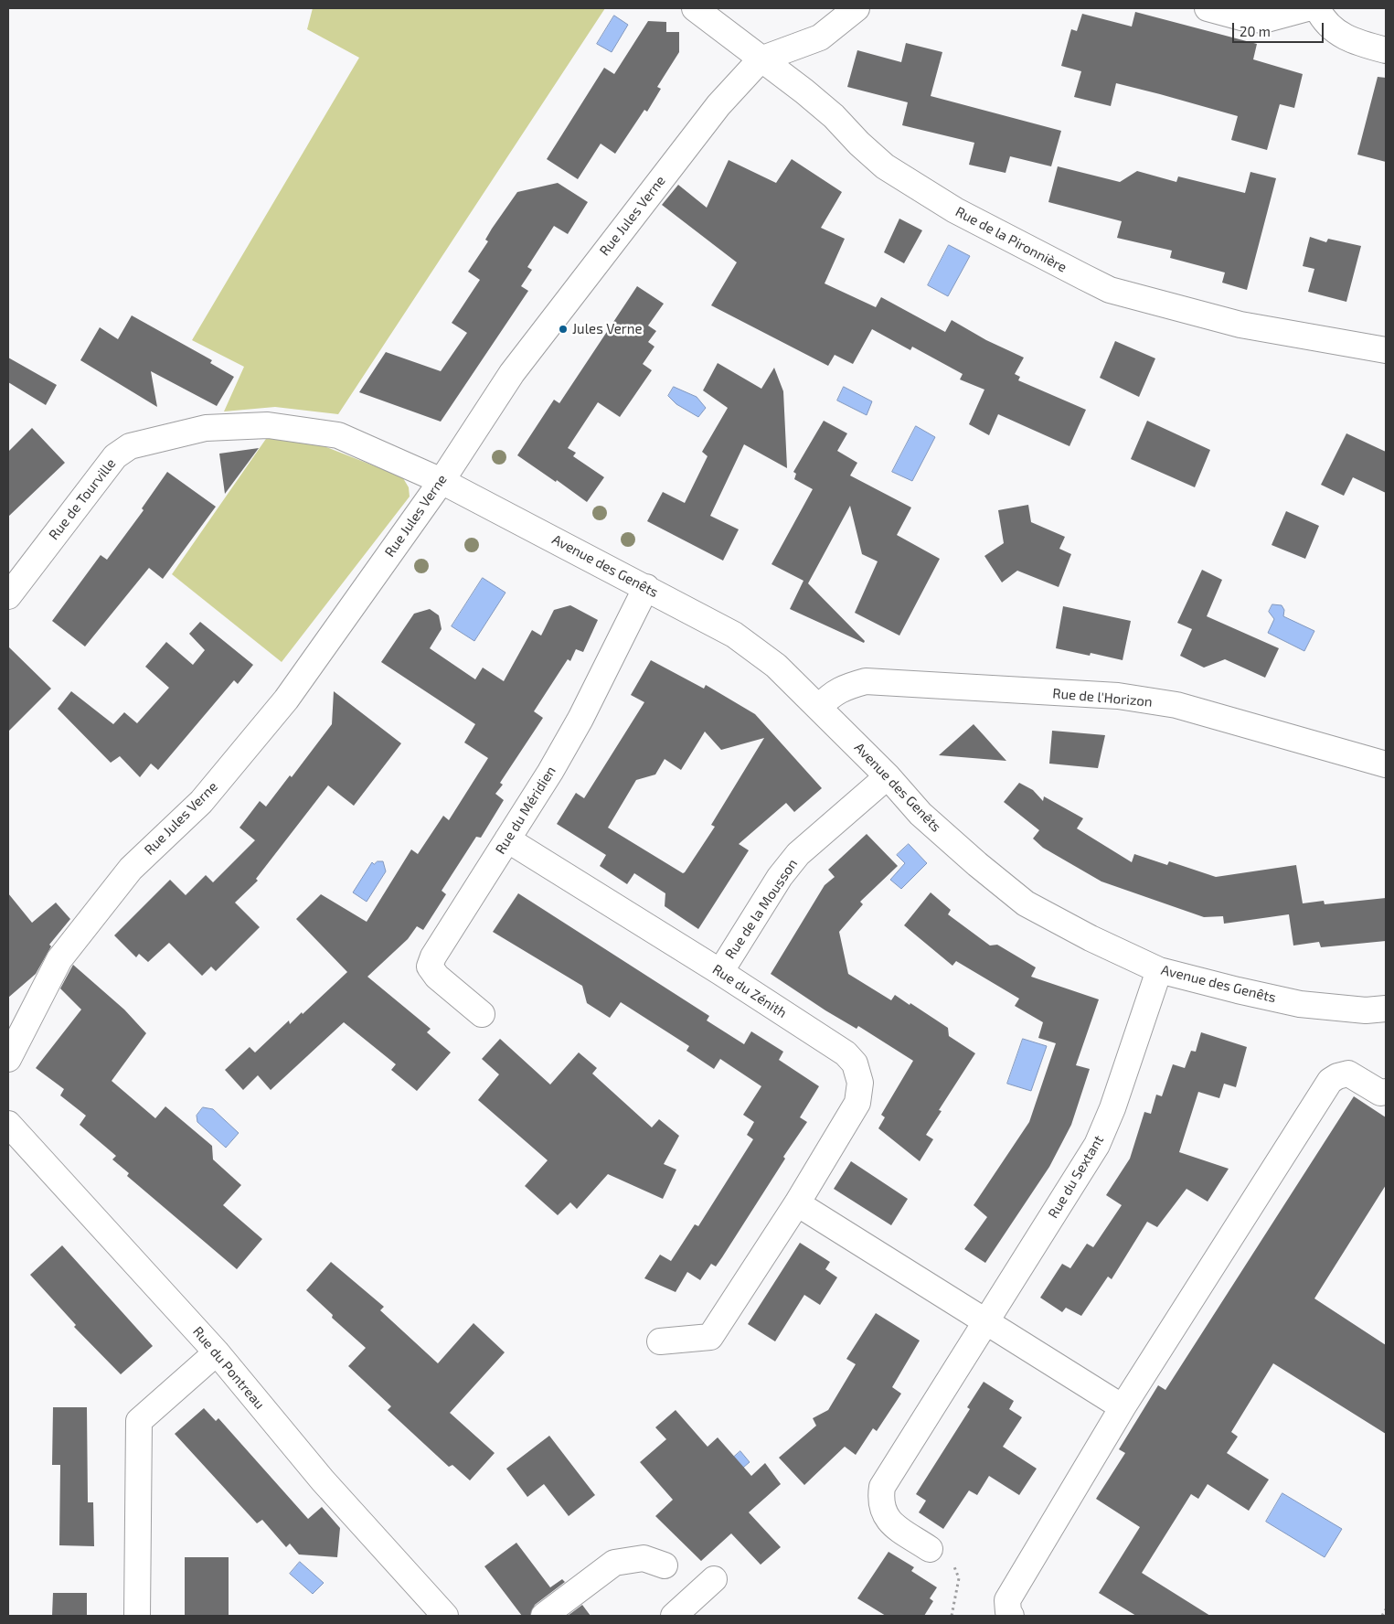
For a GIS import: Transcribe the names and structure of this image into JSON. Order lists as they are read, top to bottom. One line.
{"streets":{"street":["Rue Jules Verne","Rue de la Pironnière","Rue de Tourville","Avenue des Genêts","Rue de l'Horizon","Rue du Méridien","Rue de la Mousson","Rue du Zénith","Rue du Sextant","Rue du Pontreau"]},"crossings":[["Rue Jules Verne","Rue de la Pironnière"],["Rue Jules Verne","Rue de Tourville"],["Rue Jules Verne","Avenue des Genêts"],["Rue de Tourville","Avenue des Genêts"],["Avenue des Genêts","Rue de l'Horizon"],["Avenue des Genêts","Rue du Méridien"],["Avenue des Genêts","Rue de la Mousson"],["Avenue des Genêts","Rue du Sextant"],["Rue du Méridien","Rue du Zénith"],["Rue de la Mousson","Rue du Zénith"]],"places":["Jules Verne"],"scale_bar":"20 m"}
